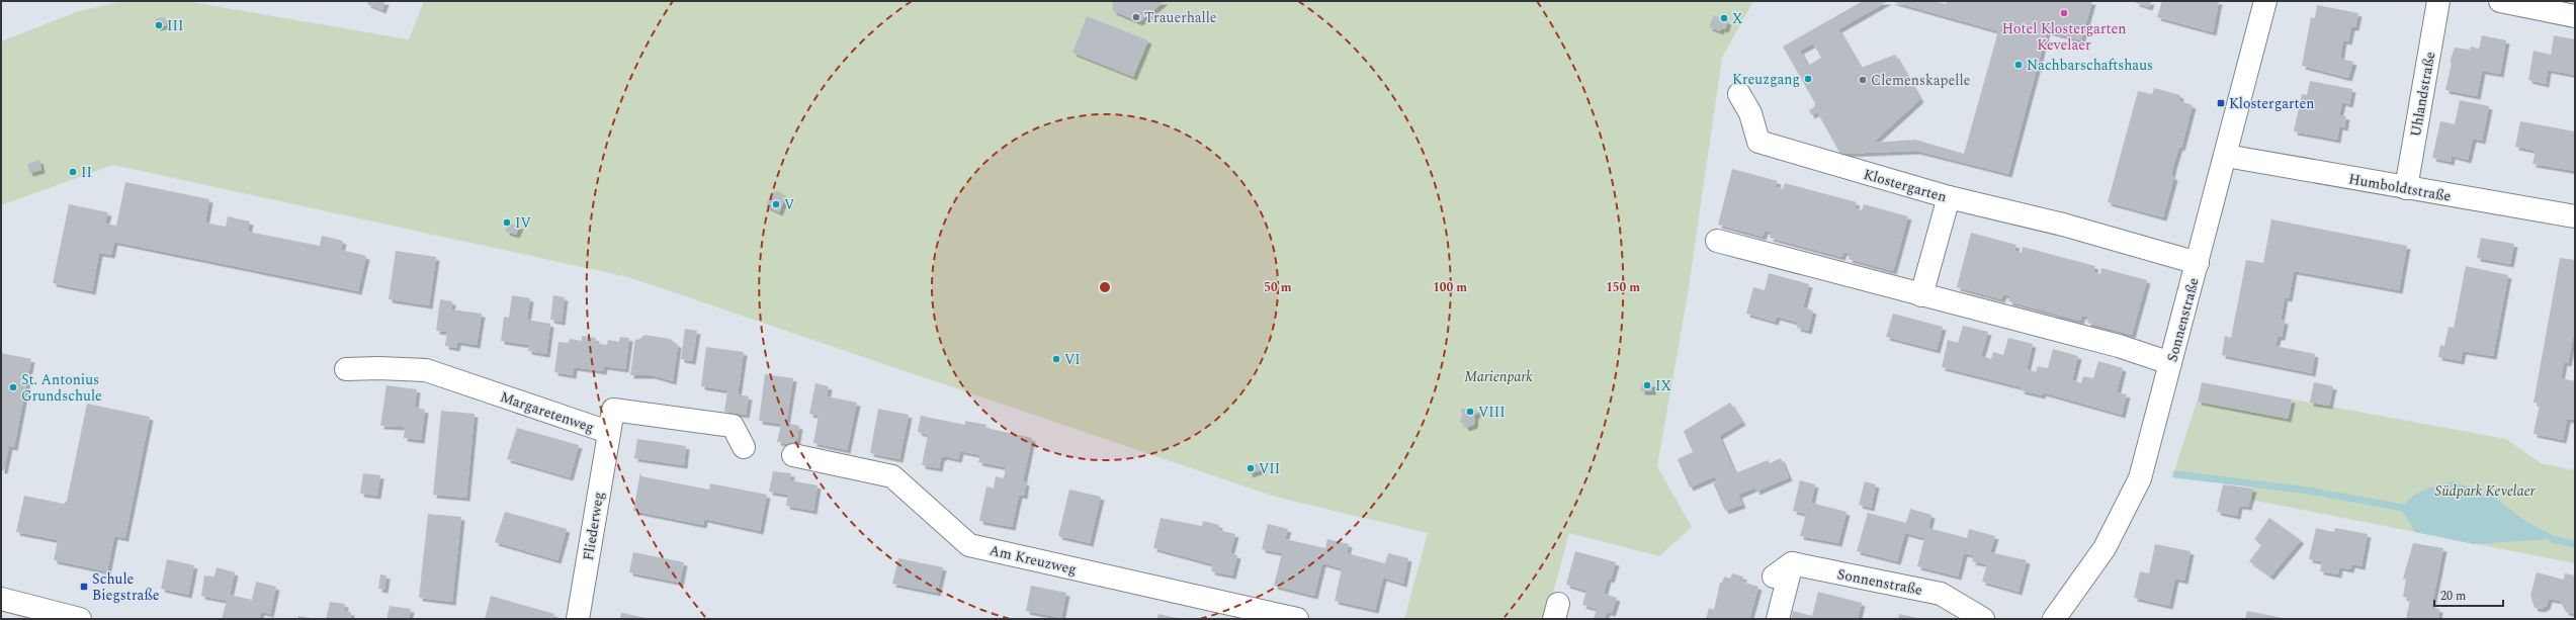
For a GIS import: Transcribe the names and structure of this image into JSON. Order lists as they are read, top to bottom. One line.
{"streets":{"street":["Uhlandstraße","Klostergarten","Humboldtstraße","Sonnenstraße","Margaretenweg","Fliederweg","Am Kreuzweg"]},"crossings":[["Uhlandstraße","Humboldtstraße"],["Klostergarten","Sonnenstraße"],["Humboldtstraße","Sonnenstraße"],["Margaretenweg","Fliederweg"]],"parks":["Marienpark","Südpark Kevelaer"],"places":{"other":["Hotel Klostergarten Kevelaer","Trauerhalle","X","III","Nachbarschaftshaus","Kreuzgang","Clemenskapelle","II","V","IV","VI","IX","St. Antonius Grundschule","VIII","VII"],"transit":["Klostergarten","Schule Biegstraße"]},"scale_bar":"20 m","rings":["50 m","100 m","150 m"]}
